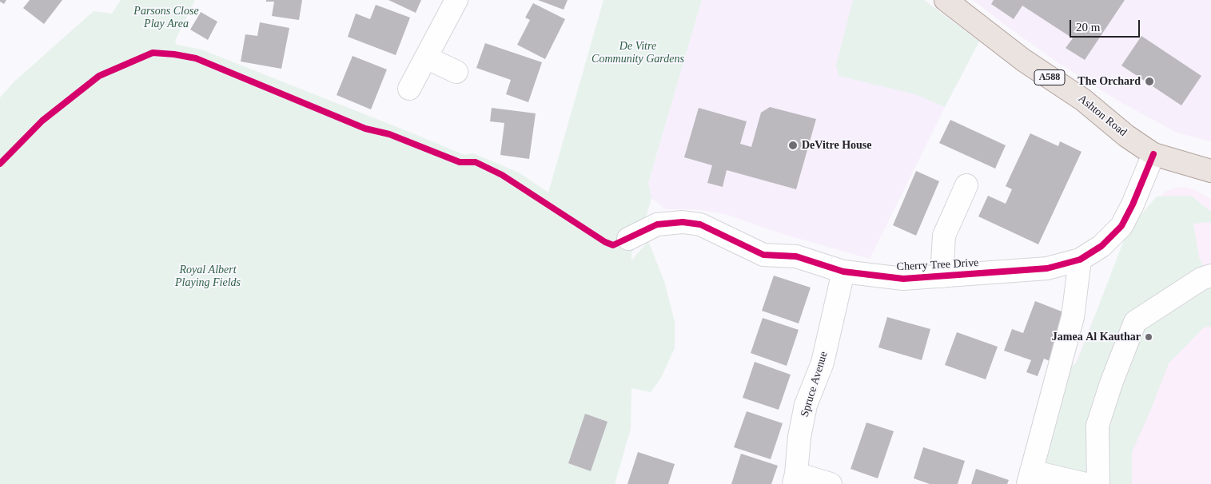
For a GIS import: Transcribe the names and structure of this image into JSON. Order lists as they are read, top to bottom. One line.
{"streets":{"main road":["A588","Ashton Road"],"street":["Cherry Tree Drive","Spruce Avenue"]},"crossings":[["Ashton Road","Cherry Tree Drive"],["Cherry Tree Drive","Spruce Avenue"]],"parks":["Parsons Close Play Area","De Vitre Community Gardens","Royal Albert Playing Fields"],"places":["The Orchard","DeVitre House","Jamea Al Kauthar"],"scale_bar":"20 m"}
